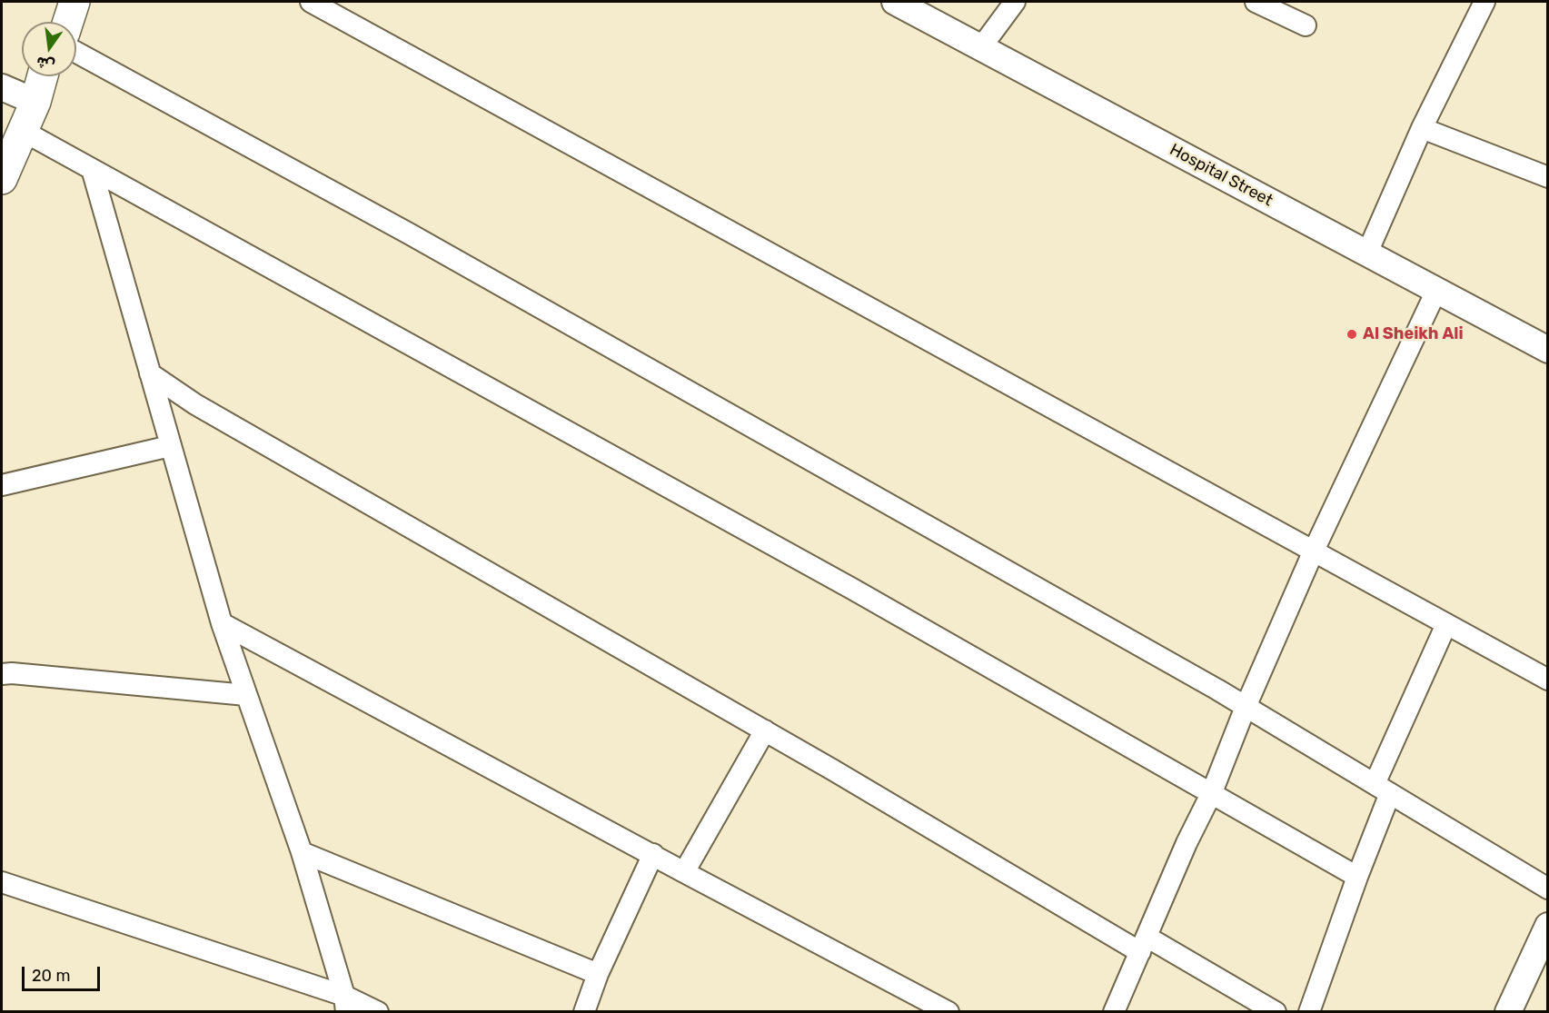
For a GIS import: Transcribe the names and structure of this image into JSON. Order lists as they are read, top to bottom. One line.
{"streets":{"street":["Hospital Street"]},"places":["Al Sheikh Ali"],"scale_bar":"20 m","north":"bottom"}
